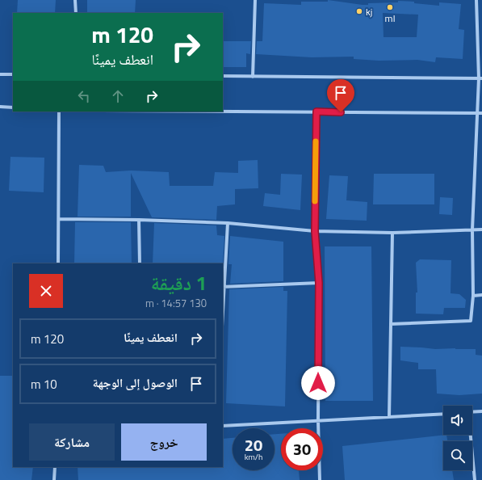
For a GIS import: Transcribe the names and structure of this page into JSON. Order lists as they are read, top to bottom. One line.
{"places":["ml","kj"],"page":{"turn":["120 m","انعطف يمينًا"],"heading":["1 دقيقة","130 m · 14:57"],"list":[{"name":"انعطف يمينًا","value":"120 m"},{"name":"الوصول إلى الوجهة","value":"10 m"}],"buttons":["خروج","مشاركة"],"speed":"20 km/h","limit":"30"}}
